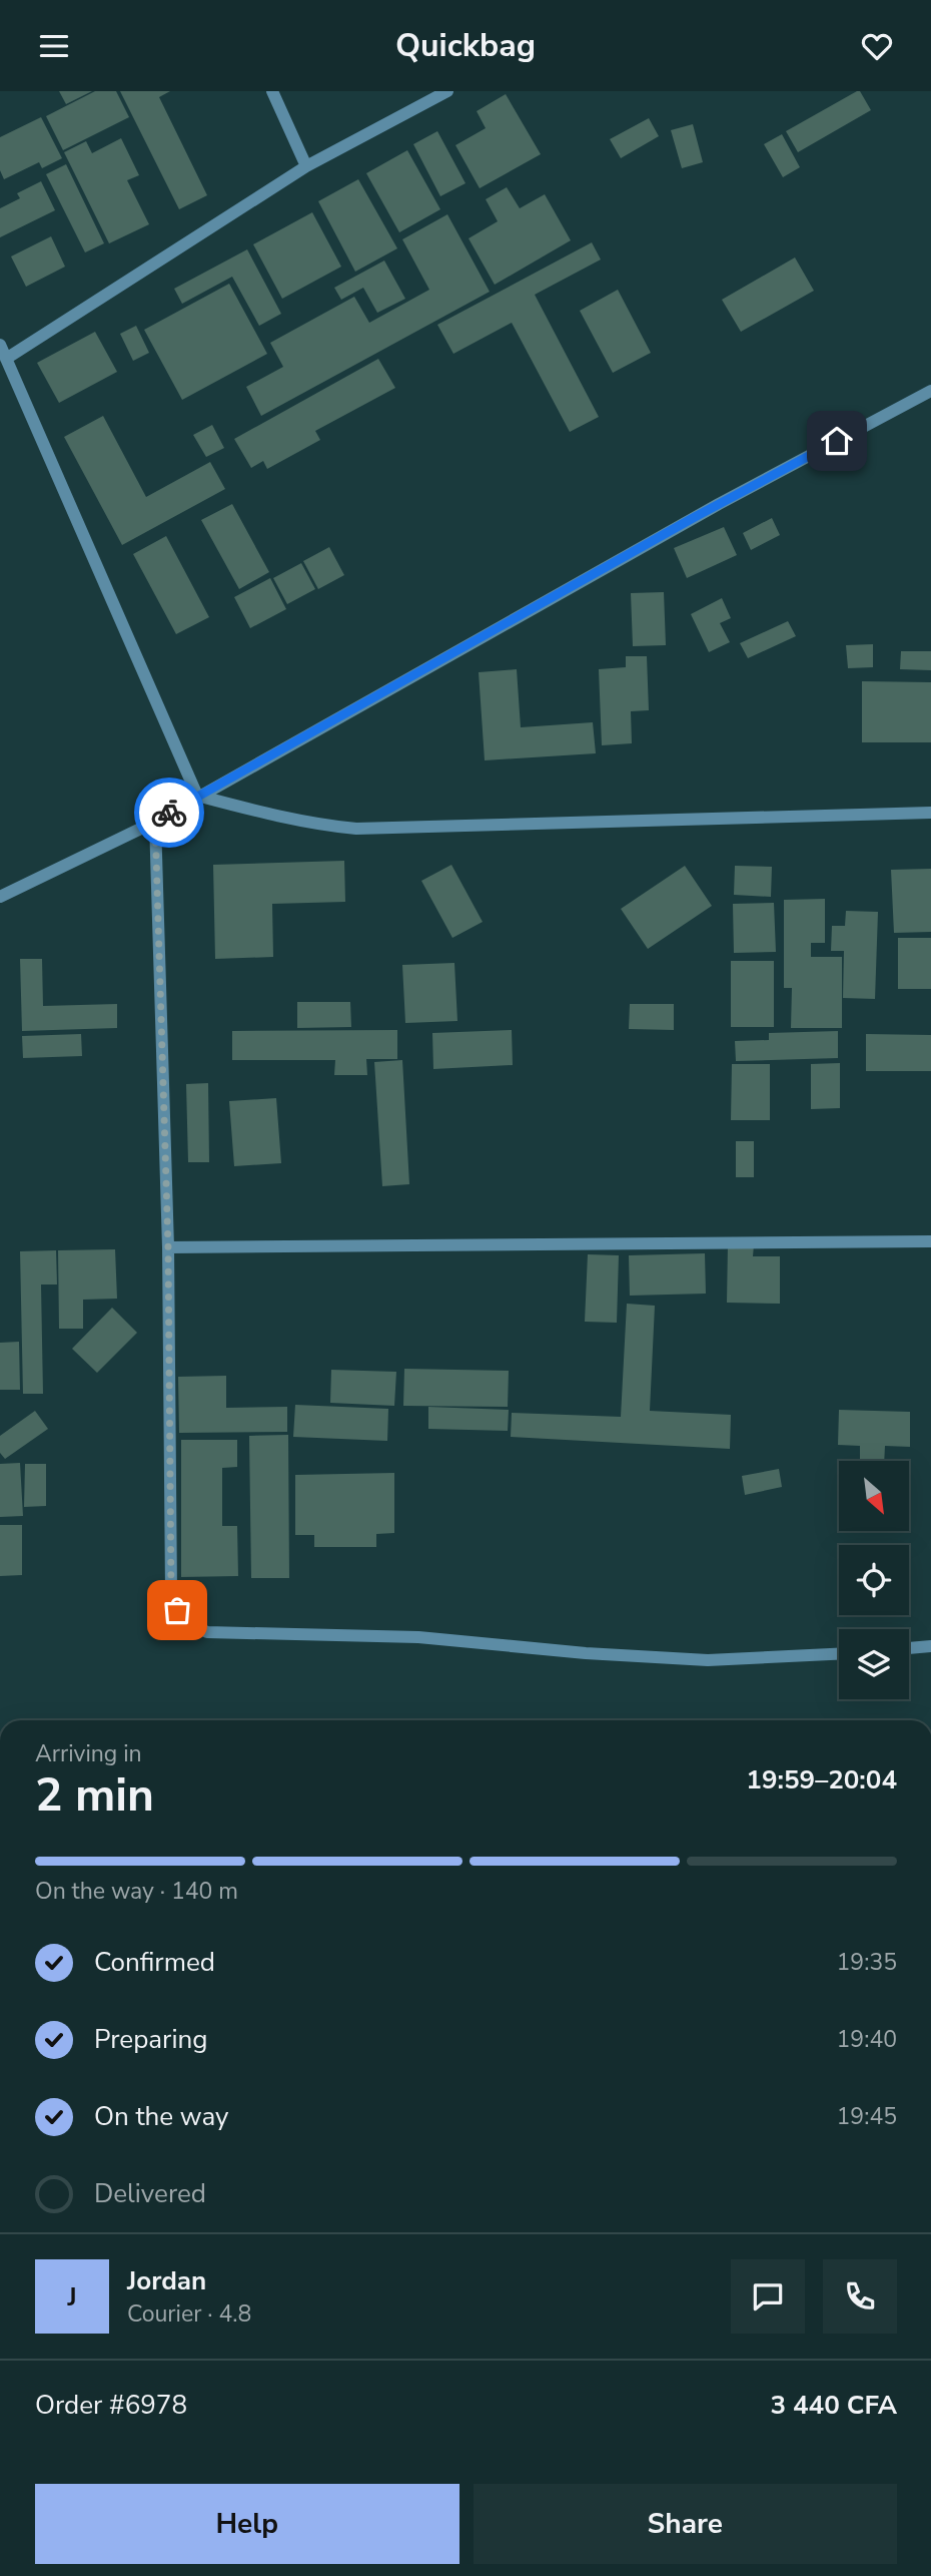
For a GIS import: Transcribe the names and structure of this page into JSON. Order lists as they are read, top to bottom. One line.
{"north":"bottom right","page":{"header":"Quickbag","heading":["2 min","Arriving in","19:59–20:04"],"panel":["Jordan","Courier · 4.8","Order #6978","3 440 CFA"],"bar":"On the way · 140 m","list":[["Confirmed","19:35"],["Preparing","19:40"],["On the way","19:45"],"Delivered"],"round":"J","buttons":["Help","Share"]}}
